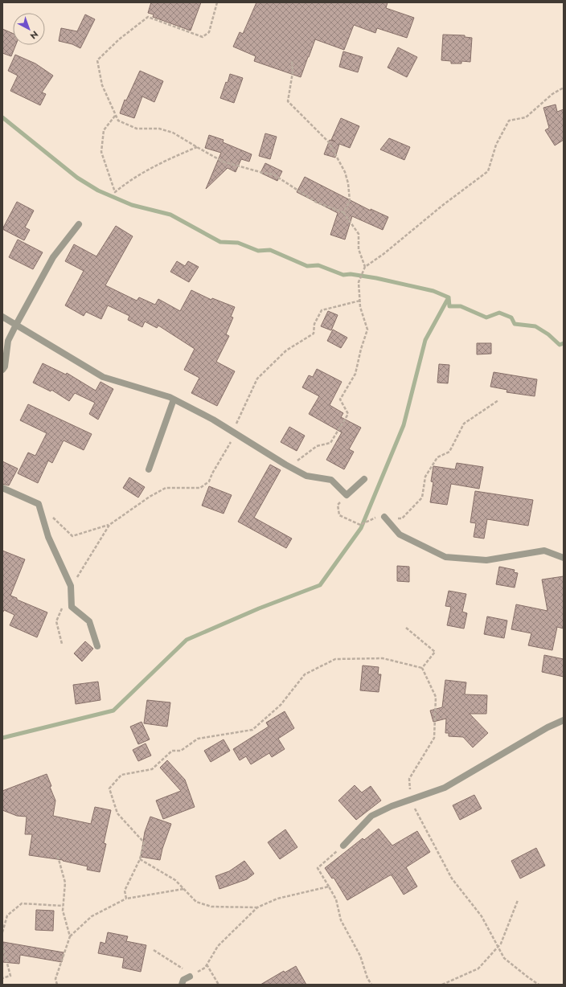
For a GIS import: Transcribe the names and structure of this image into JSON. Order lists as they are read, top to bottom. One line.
{"north":"bottom right"}
